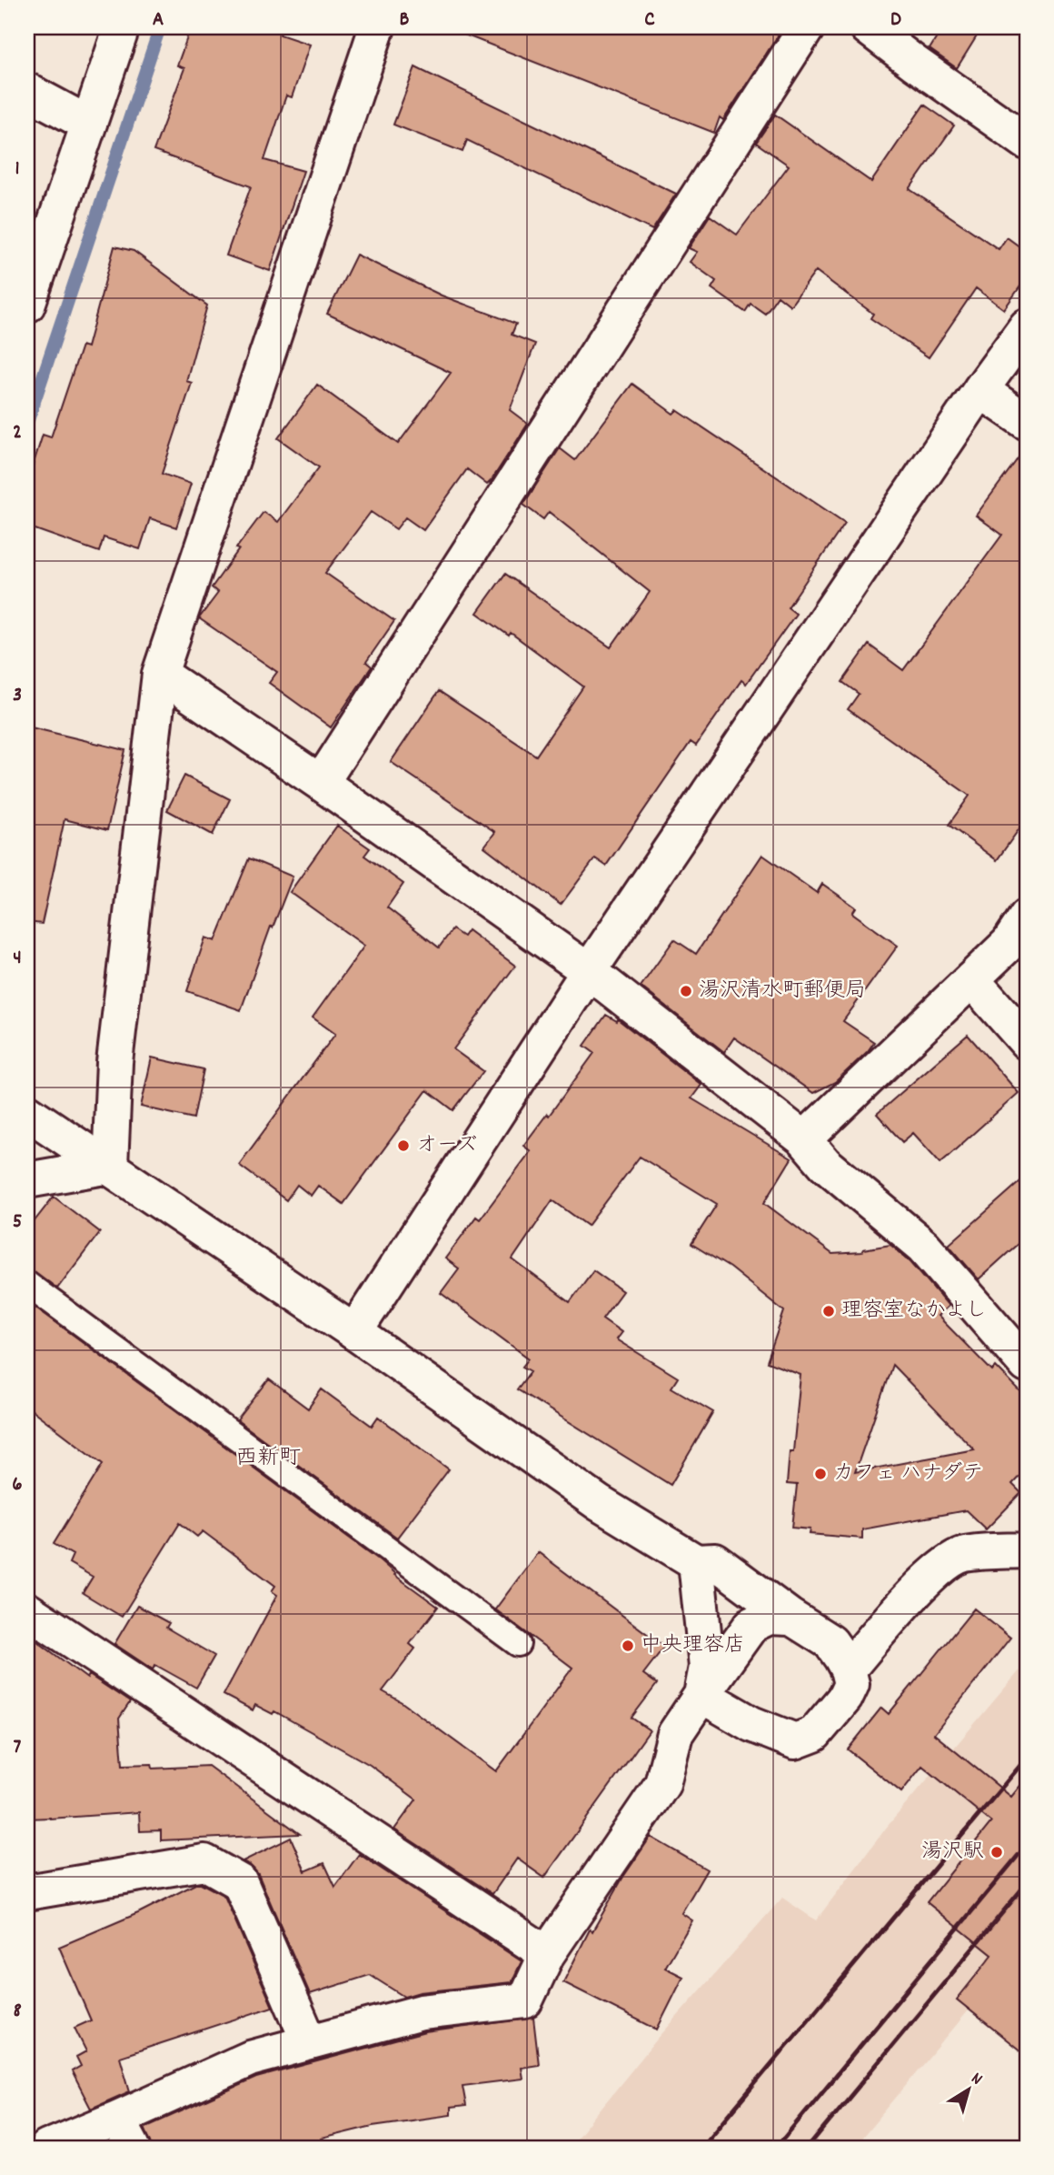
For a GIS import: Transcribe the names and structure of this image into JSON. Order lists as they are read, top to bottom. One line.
{"districts":["西新町"],"places":["湯沢清水町郵便局","オーズ","理容室なかよし","カフェ ハナダテ","中央理容店","湯沢駅"],"north":"top right","grid":{"columns":["A","B","C","D"],"rows":["1","2","3","4","5","6","7","8"]}}
